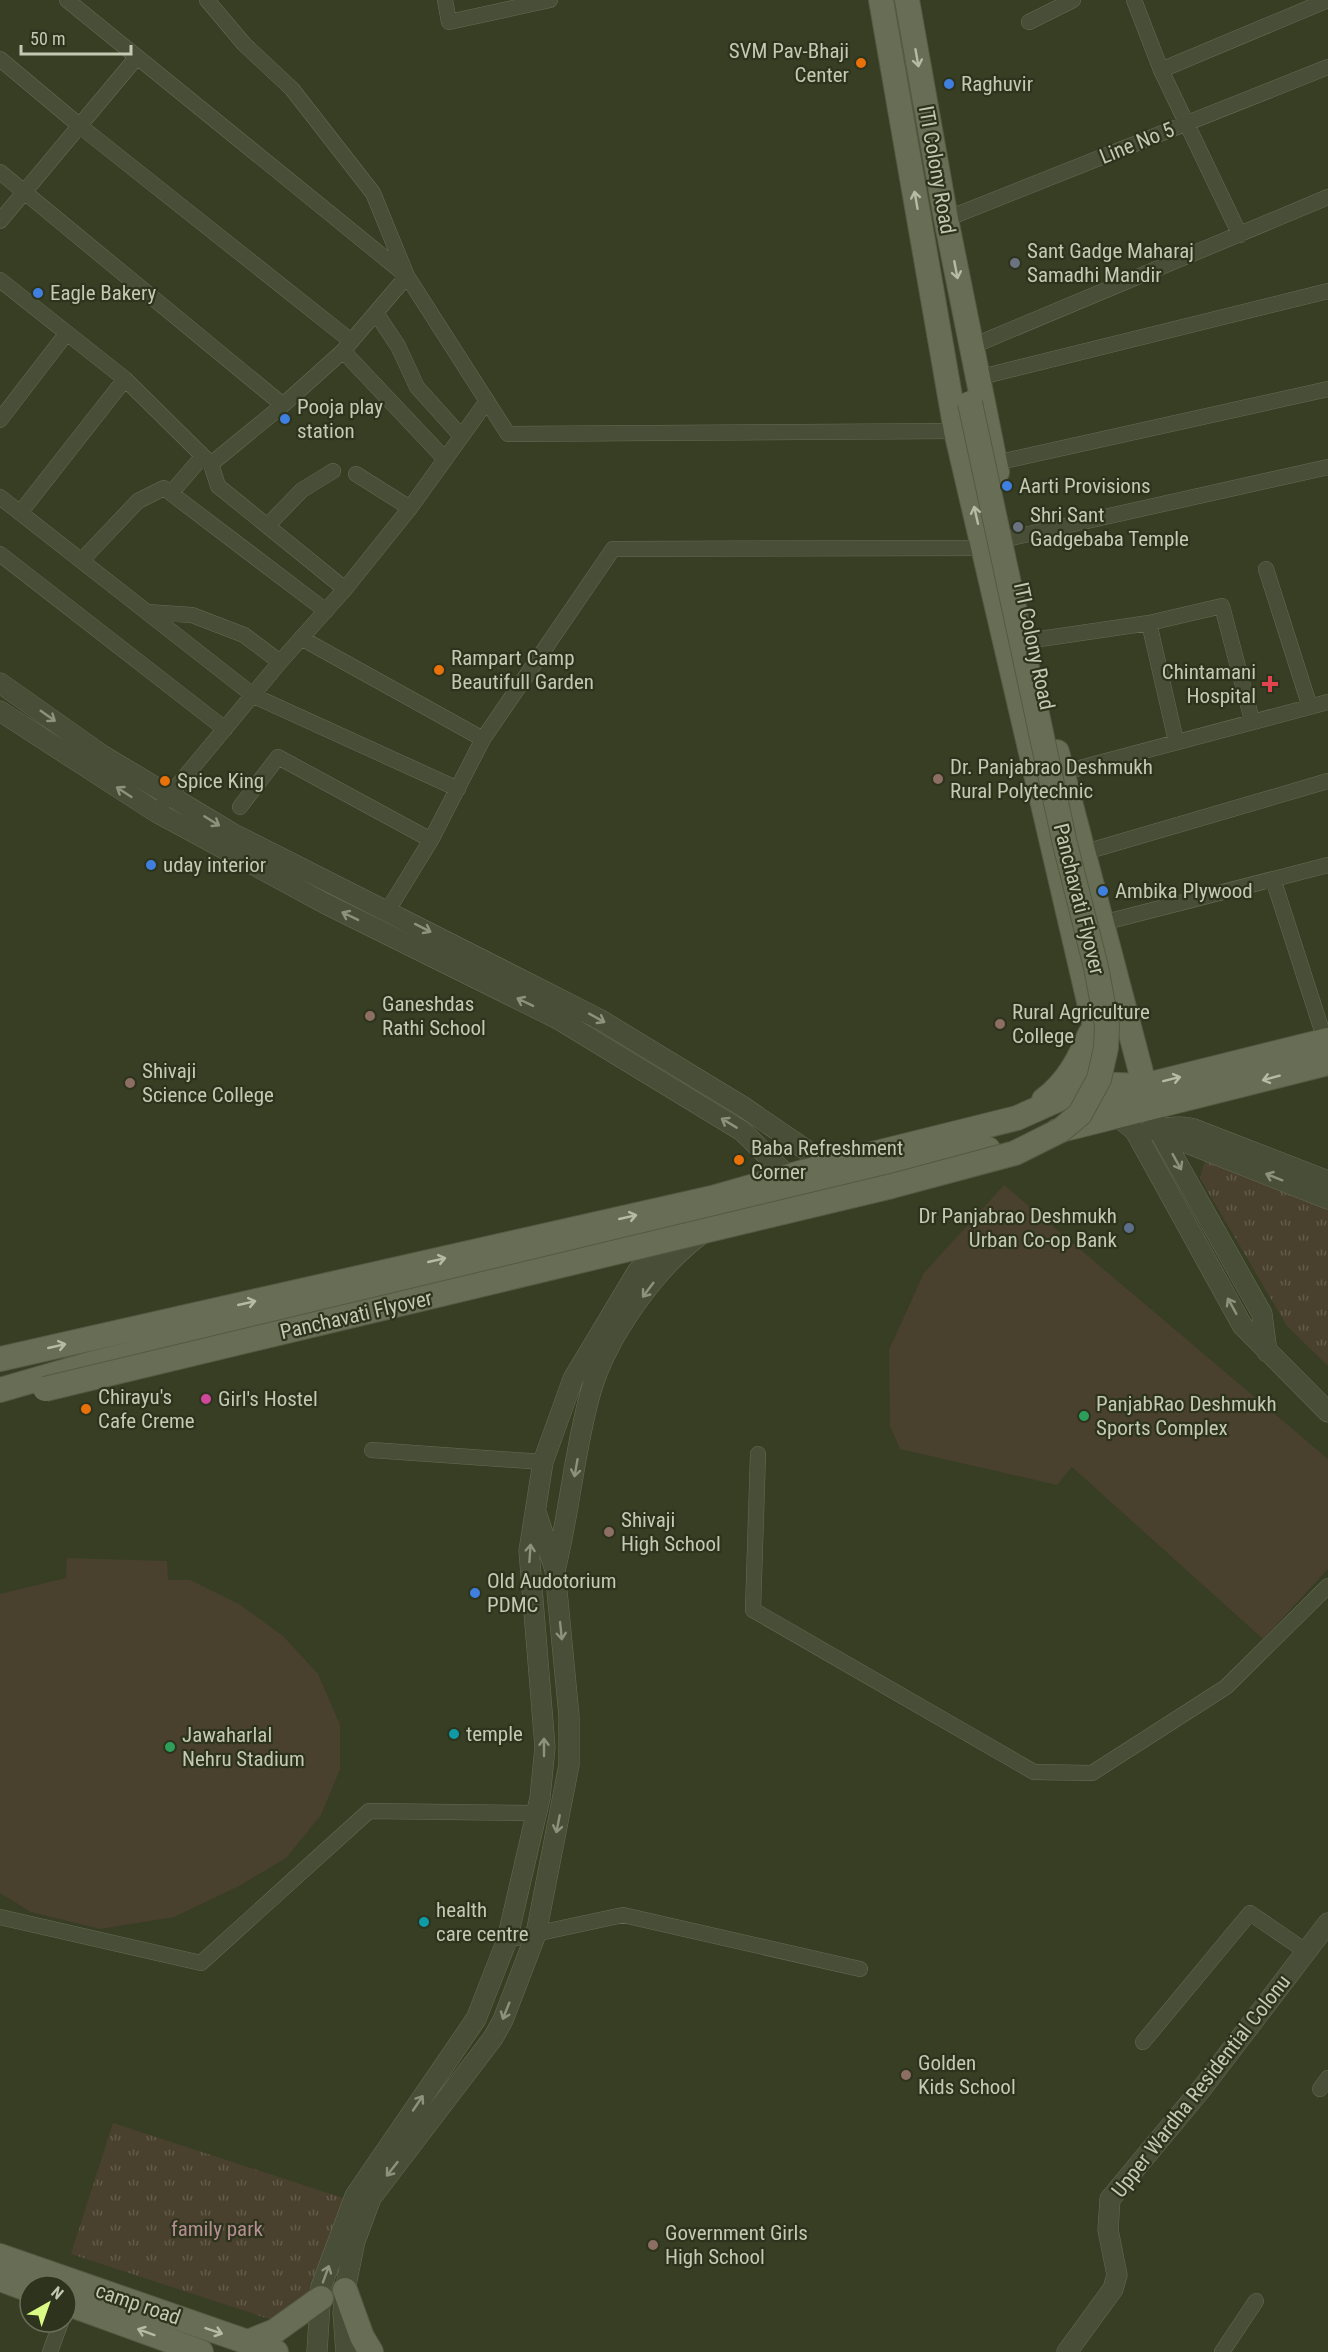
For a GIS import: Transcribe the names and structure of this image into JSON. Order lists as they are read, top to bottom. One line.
{"streets":{"main road":["ITI Colony Road","Panchavati Flyover","camp road"],"street":["Line No 5","Upper Wardha Residential Colonu"]},"crossings":[["Line No 5","ITI Colony Road"],["ITI Colony Road","Panchavati Flyover"]],"parks":["family park"],"places":{"other":["SVM Pav-Bhaji Center","Raghuvir","Sant Gadge Maharaj Samadhi Mandir","Eagle Bakery","Pooja play station","Aarti Provisions","Shri Sant Gadgebaba Temple","Rampart Camp Beautifull Garden","Dr. Panjabrao Deshmukh Rural Polytechnic","Spice King","uday interior","Ambika Plywood","Ganeshdas Rathi School","Rural Agriculture College","Shivaji Science College","Baba Refreshment Corner","Dr Panjabrao Deshmukh Urban Co-op Bank","Girl's Hostel","Chirayu's Cafe Creme","PanjabRao Deshmukh Sports Complex","Shivaji High School","Old Audotorium PDMC","temple","Jawaharlal Nehru Stadium","health care centre","Golden Kids School","Government Girls High School"],"health":["Chintamani Hospital"]},"scale_bar":"50 m","north":"top right"}
